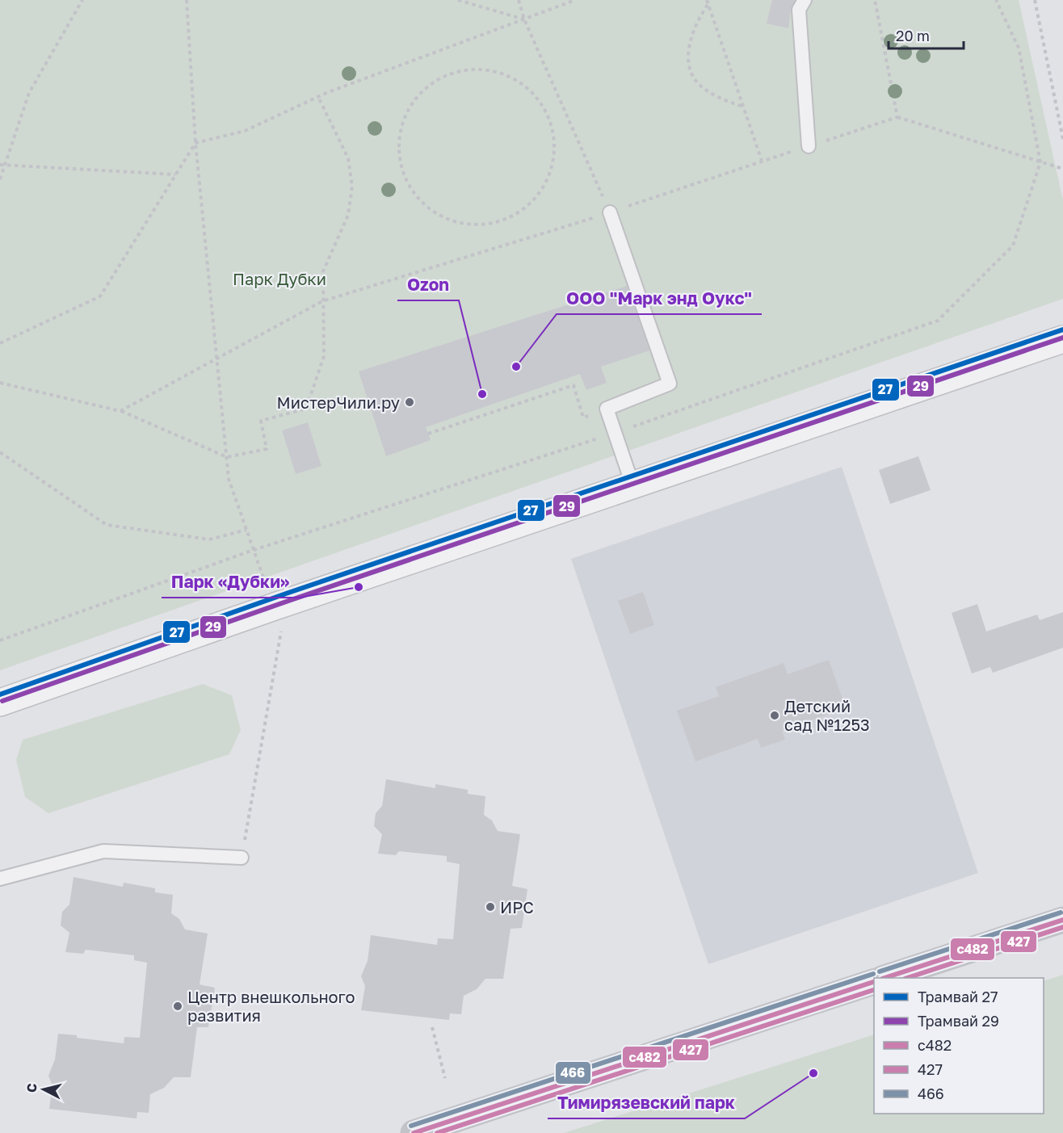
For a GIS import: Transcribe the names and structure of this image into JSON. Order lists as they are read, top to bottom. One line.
{"parks":["Парк Дубки"],"places":["ООО \"Марк энд Оукс\"","Ozon","МистерЧили.ру","Парк «Дубки»","Детский сад №1253","ИРС","Центр внешкольного развития","Тимирязевский парк"],"lines":["tram line 27","tram line 29","transit line 466","transit line с482","transit line 427"],"legend":["Трамвай 27","Трамвай 29","с482","427","466"],"scale_bar":"20 m","north":"left"}
